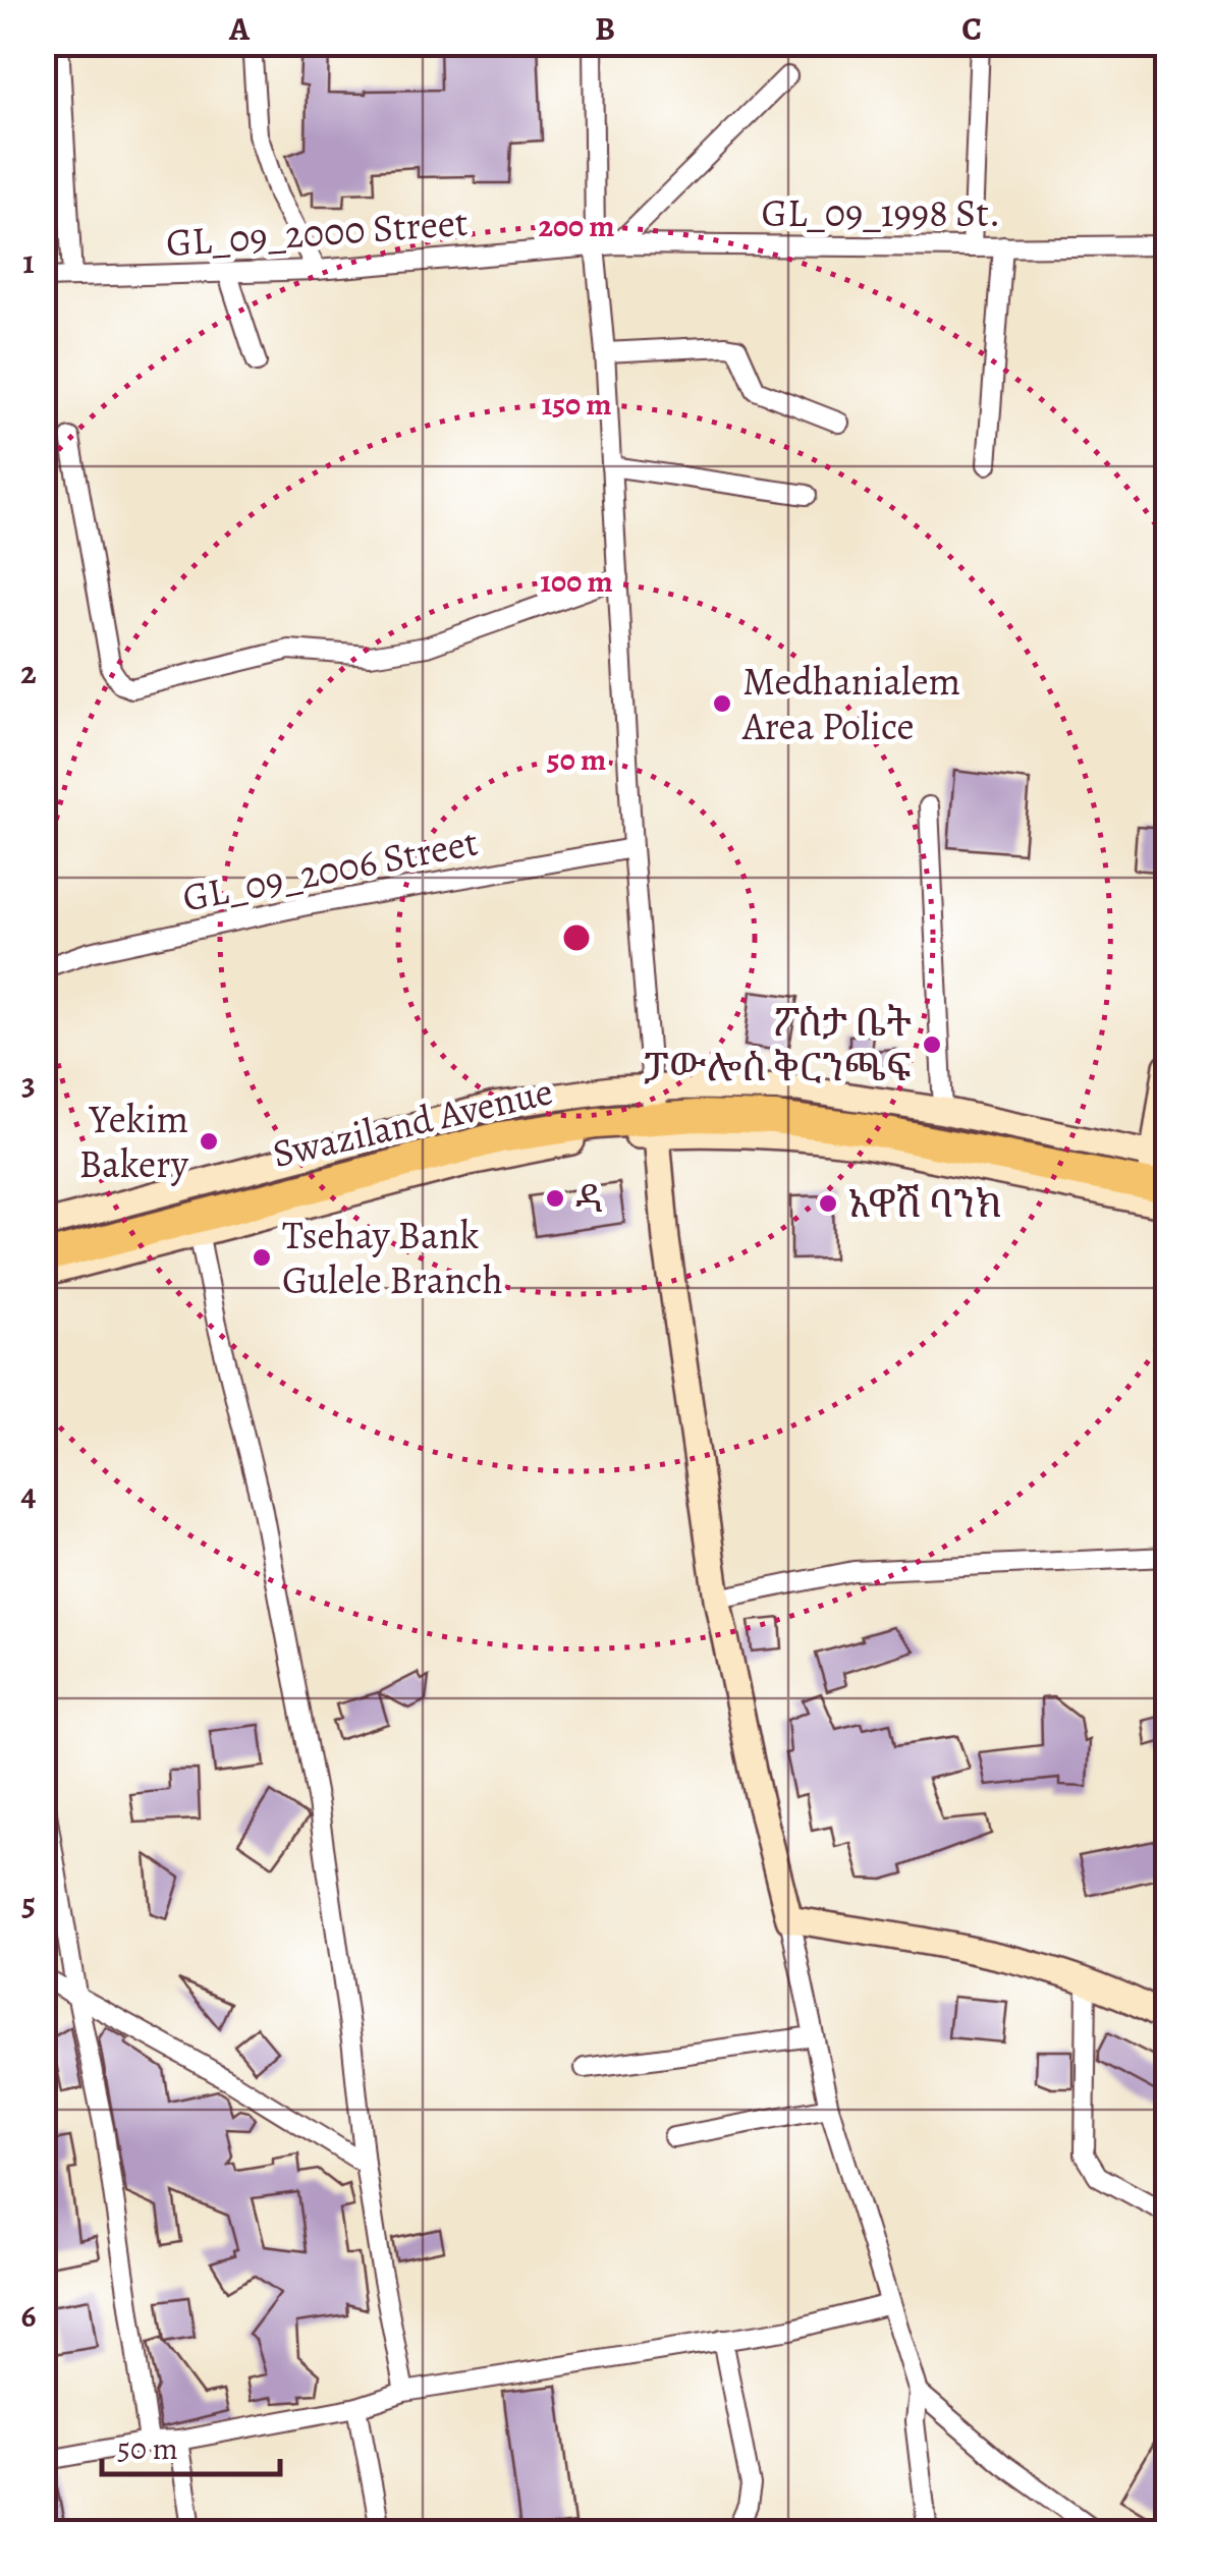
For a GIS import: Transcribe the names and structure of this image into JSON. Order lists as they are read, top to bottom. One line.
{"streets":{"main road":["Swaziland Avenue"],"street":["GL_09_1998 St.","GL_09_2000 Street","GL_09_2006 Street"]},"crossings":[["GL_09_1998 St.","GL_09_2000 Street"]],"places":["Medhanialem Area Police","ፖስታ ቤት ፓውሎስ ቅርንጫፍ","Yekim Bakery","ዳ","አዋሽ ባንክ","Tsehay Bank Gulele Branch"],"scale_bar":"50 m","grid":{"columns":["A","B","C"],"rows":["1","2","3","4","5","6"]},"rings":["200 m","150 m","100 m","50 m"]}
